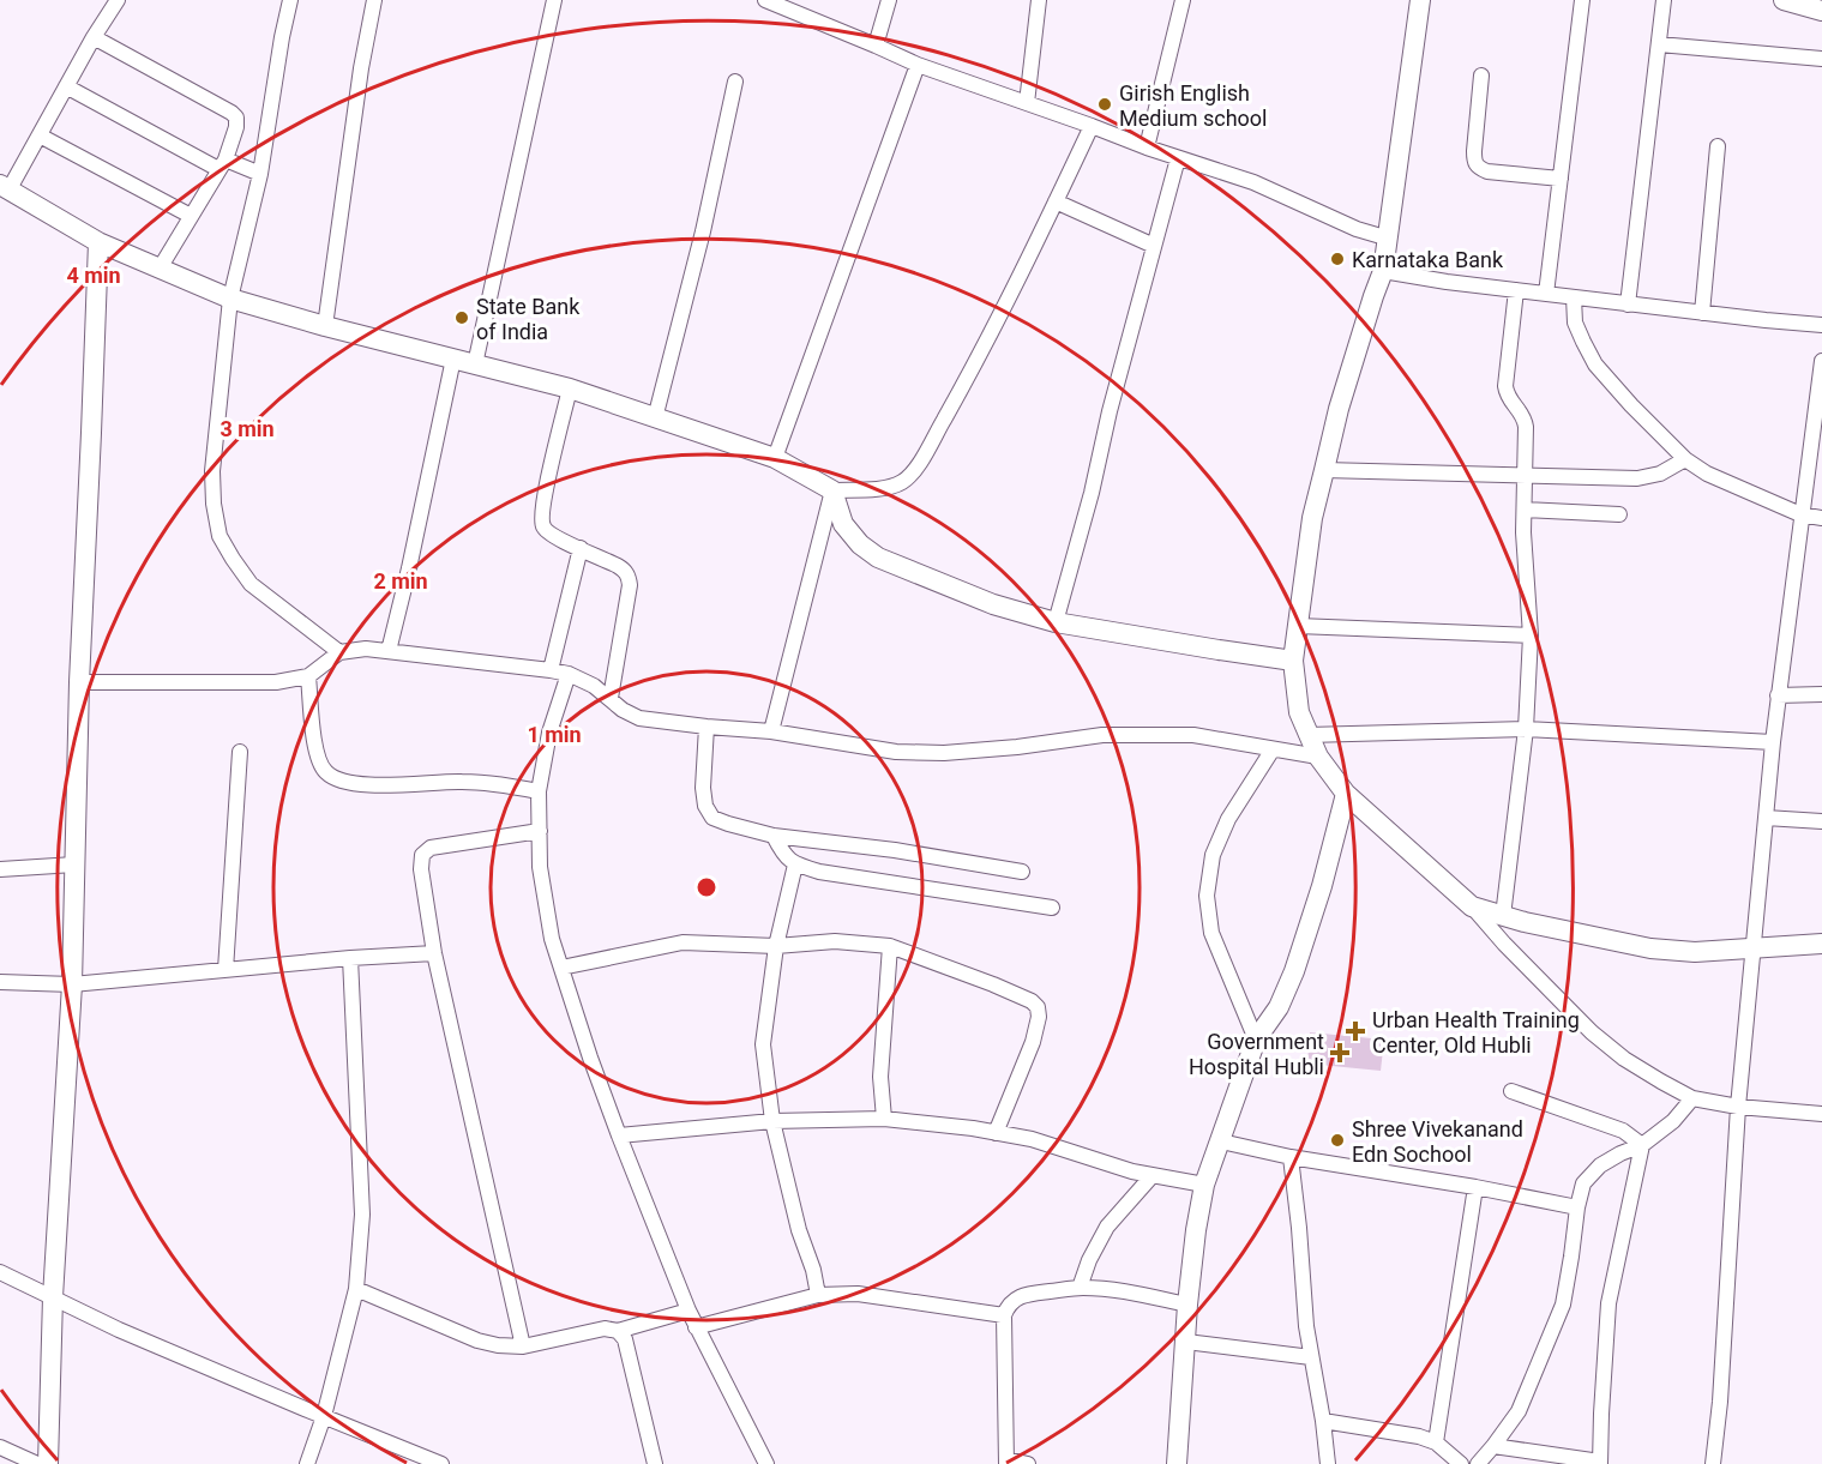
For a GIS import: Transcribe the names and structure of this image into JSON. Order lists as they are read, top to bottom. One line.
{"places":{"other":["Girish English Medium school","Karnataka Bank","State Bank of India","Shree Vivekanand Edn Sochool"],"health":["Urban Health Training Center, Old Hubli","Government Hospital Hubli"]},"rings":["4 min","3 min","2 min","1 min"]}
